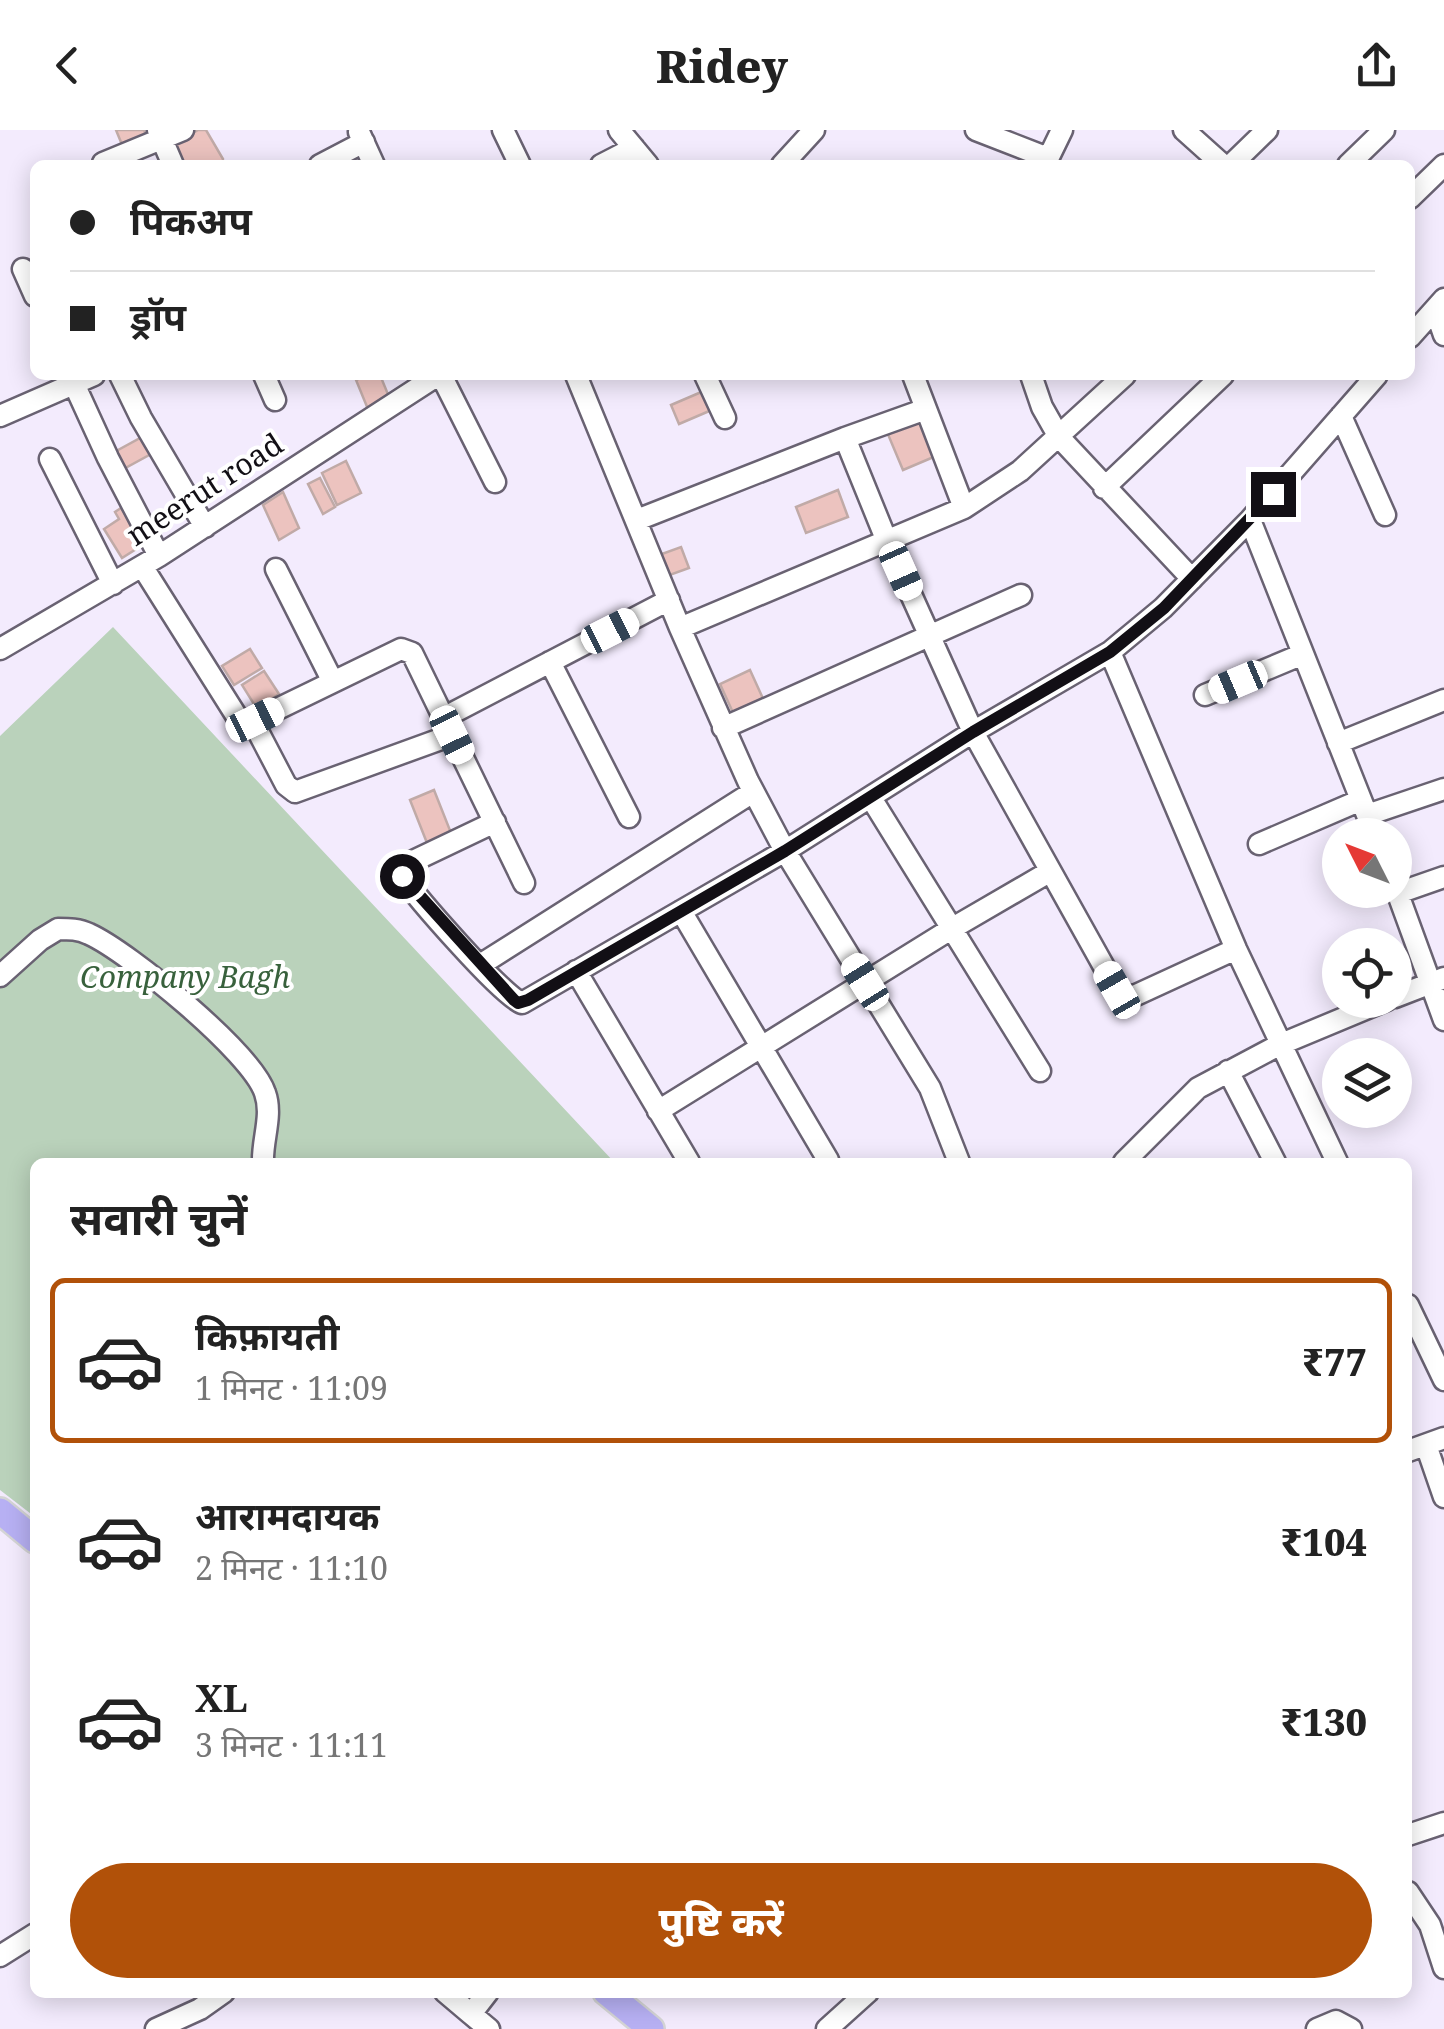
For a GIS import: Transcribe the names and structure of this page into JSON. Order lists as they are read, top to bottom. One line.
{"streets":{"street":["meerut road"]},"parks":["Company Bagh"],"north":"top left","page":{"header":"Ridey","banner":["पिकअप","ड्रॉप"],"heading":"सवारी चुनें","list":[{"name":"किफ़ायती","note":"1 मिनट · 11:09","value":"₹77"},{"name":"आरामदायक","note":"2 मिनट · 11:10","value":"₹104"},{"name":"XL","note":"3 मिनट · 11:11","value":"₹130"}],"buttons":"पुष्टि करें"}}
